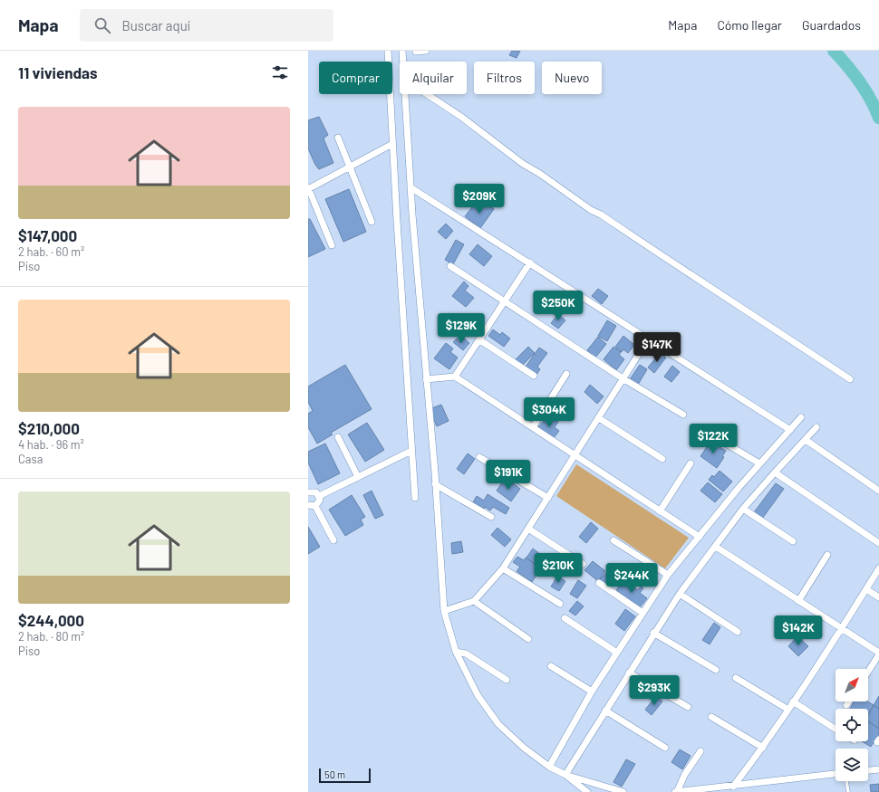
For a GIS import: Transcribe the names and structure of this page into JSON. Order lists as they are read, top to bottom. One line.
{"scale_bar":"50 m","north":"top right","page":{"header":"Mapa","search":"Buscar aquí","nav":["Mapa","Cómo llegar","Guardados"],"heading":"11 viviendas","chip":["Comprar","Alquilar","Filtros","Nuevo"],"list":[{"name":"$147,000","note":"2 hab. · 60 m² · Piso"},{"name":"$210,000","note":"4 hab. · 96 m² · Casa"},{"name":"$244,000","note":"2 hab. · 80 m² · Piso"}],"price":["$209K","$250K","$129K","$147K","$304K","$122K","$191K","$210K","$244K","$142K","$293K"],"scale":"50 m"}}
